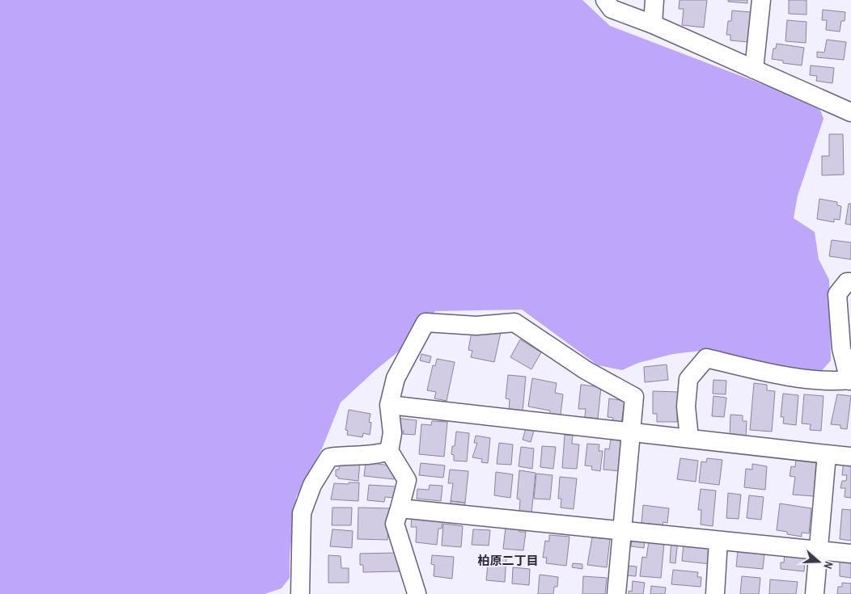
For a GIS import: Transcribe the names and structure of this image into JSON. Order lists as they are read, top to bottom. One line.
{"districts":["柏原二丁目"],"north":"right"}
